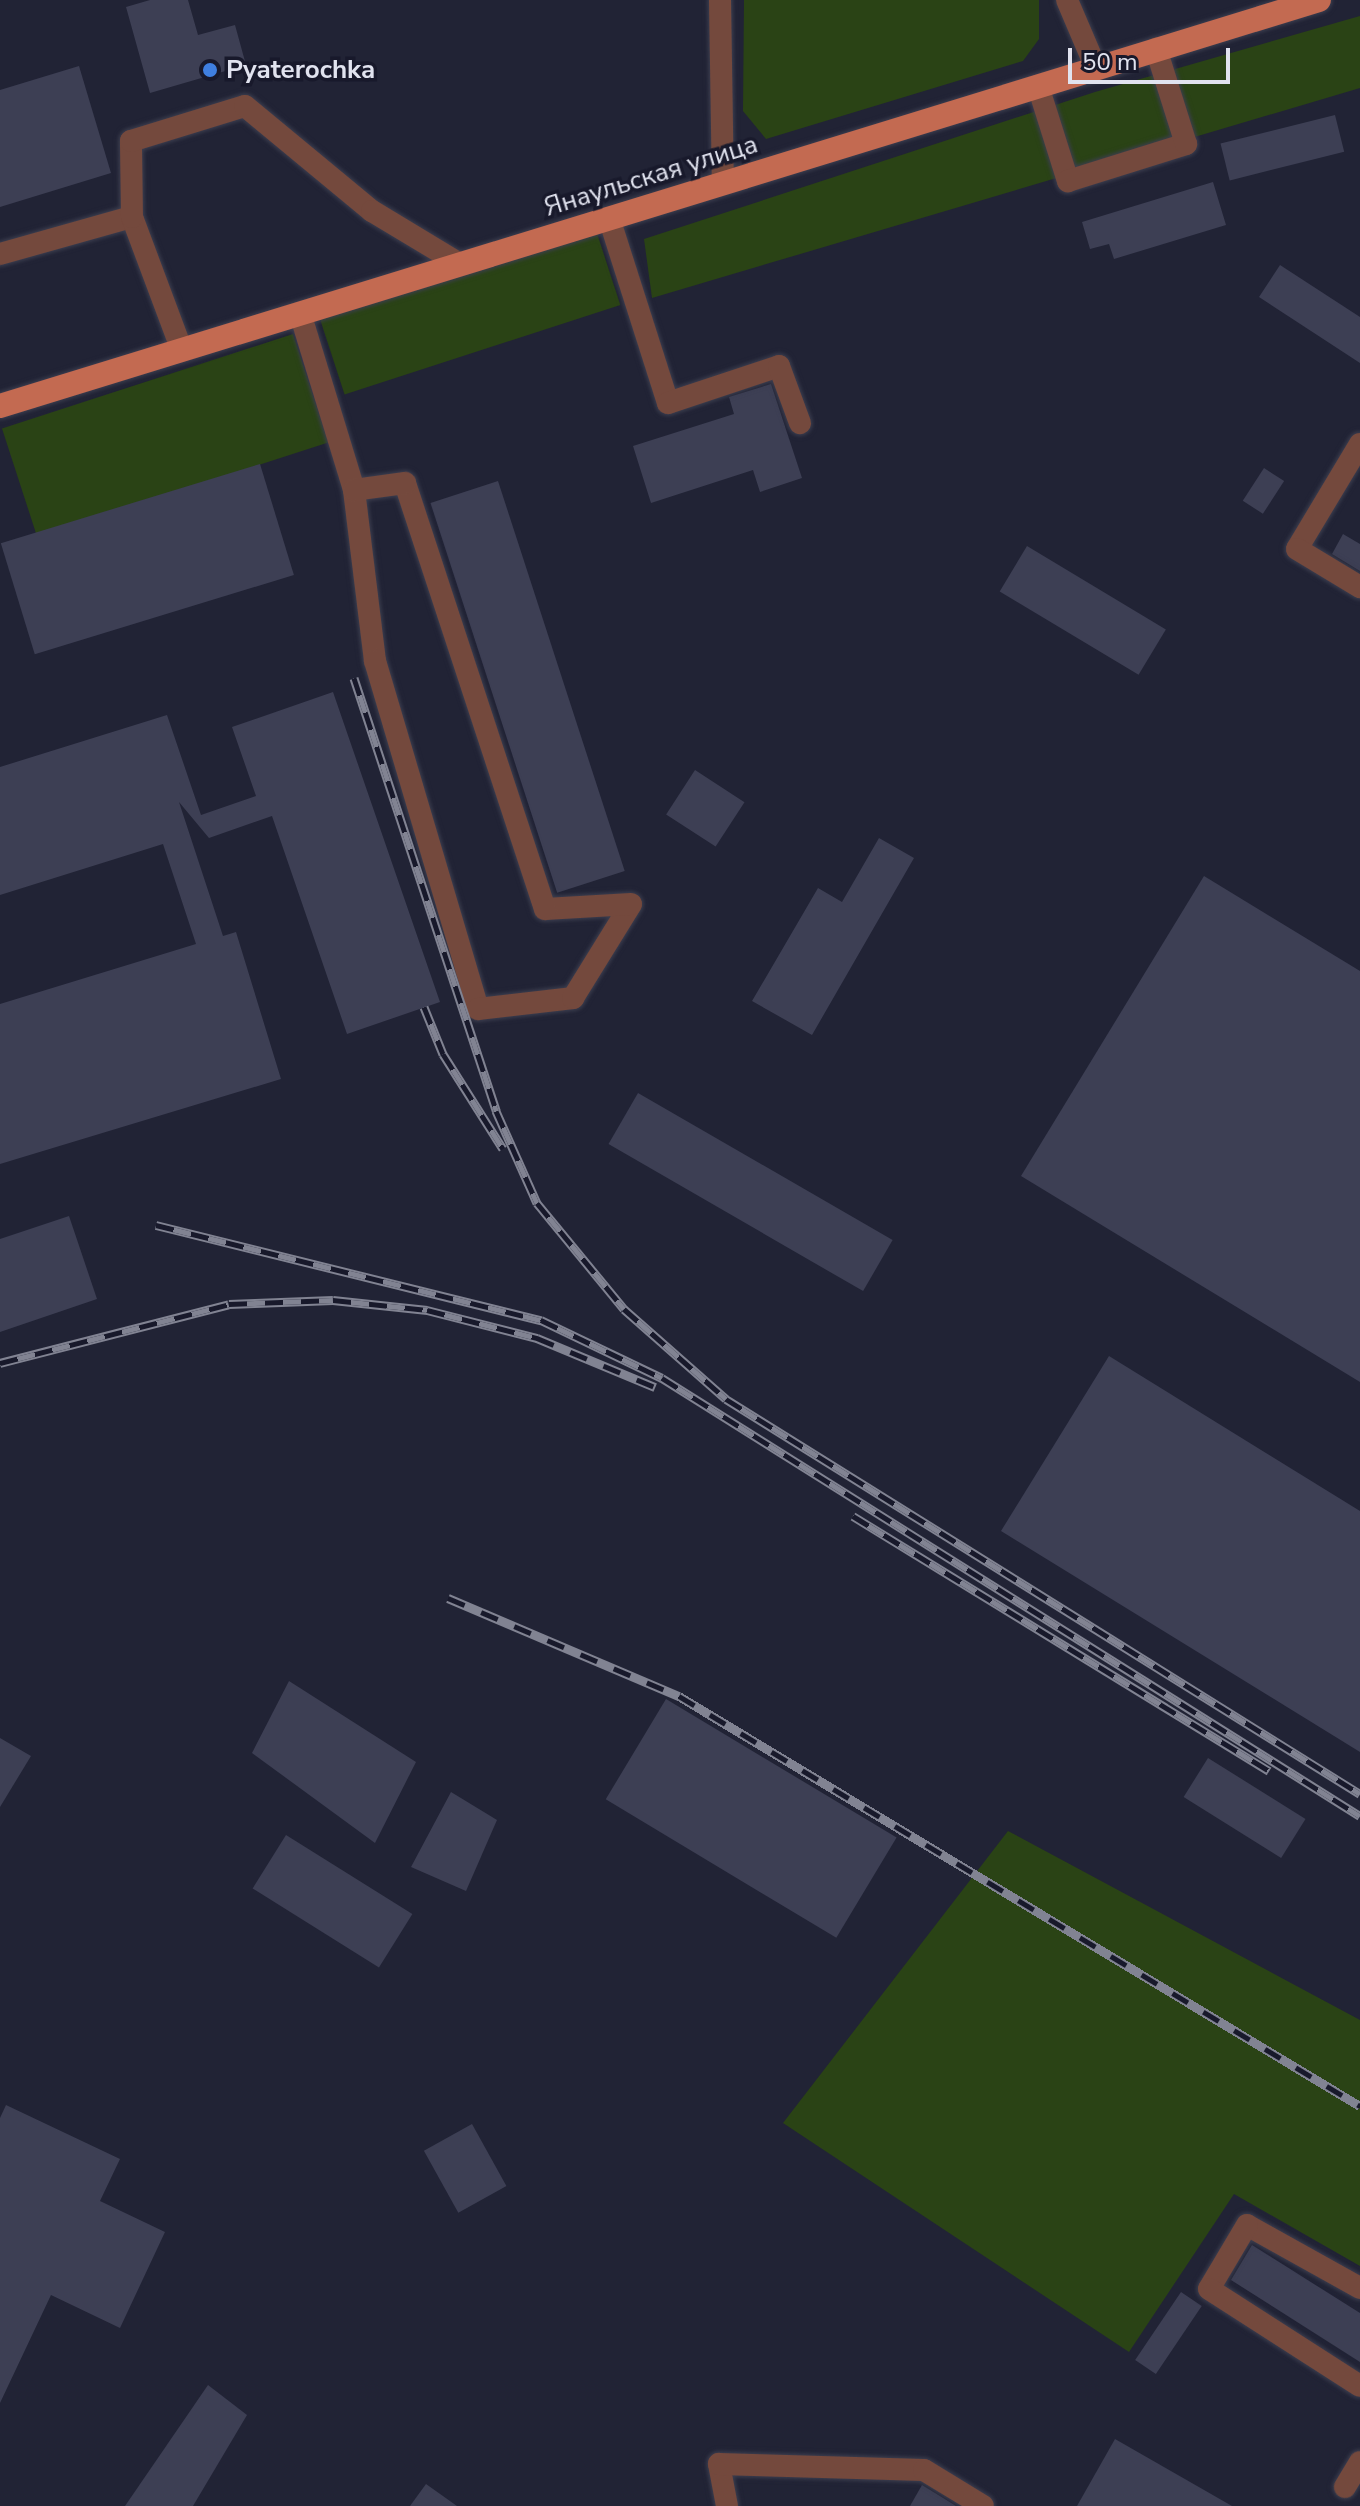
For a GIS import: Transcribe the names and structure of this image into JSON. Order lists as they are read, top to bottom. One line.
{"streets":{"main road":["Янаульская улица"]},"places":["Pyaterochka"],"scale_bar":"50 m"}
